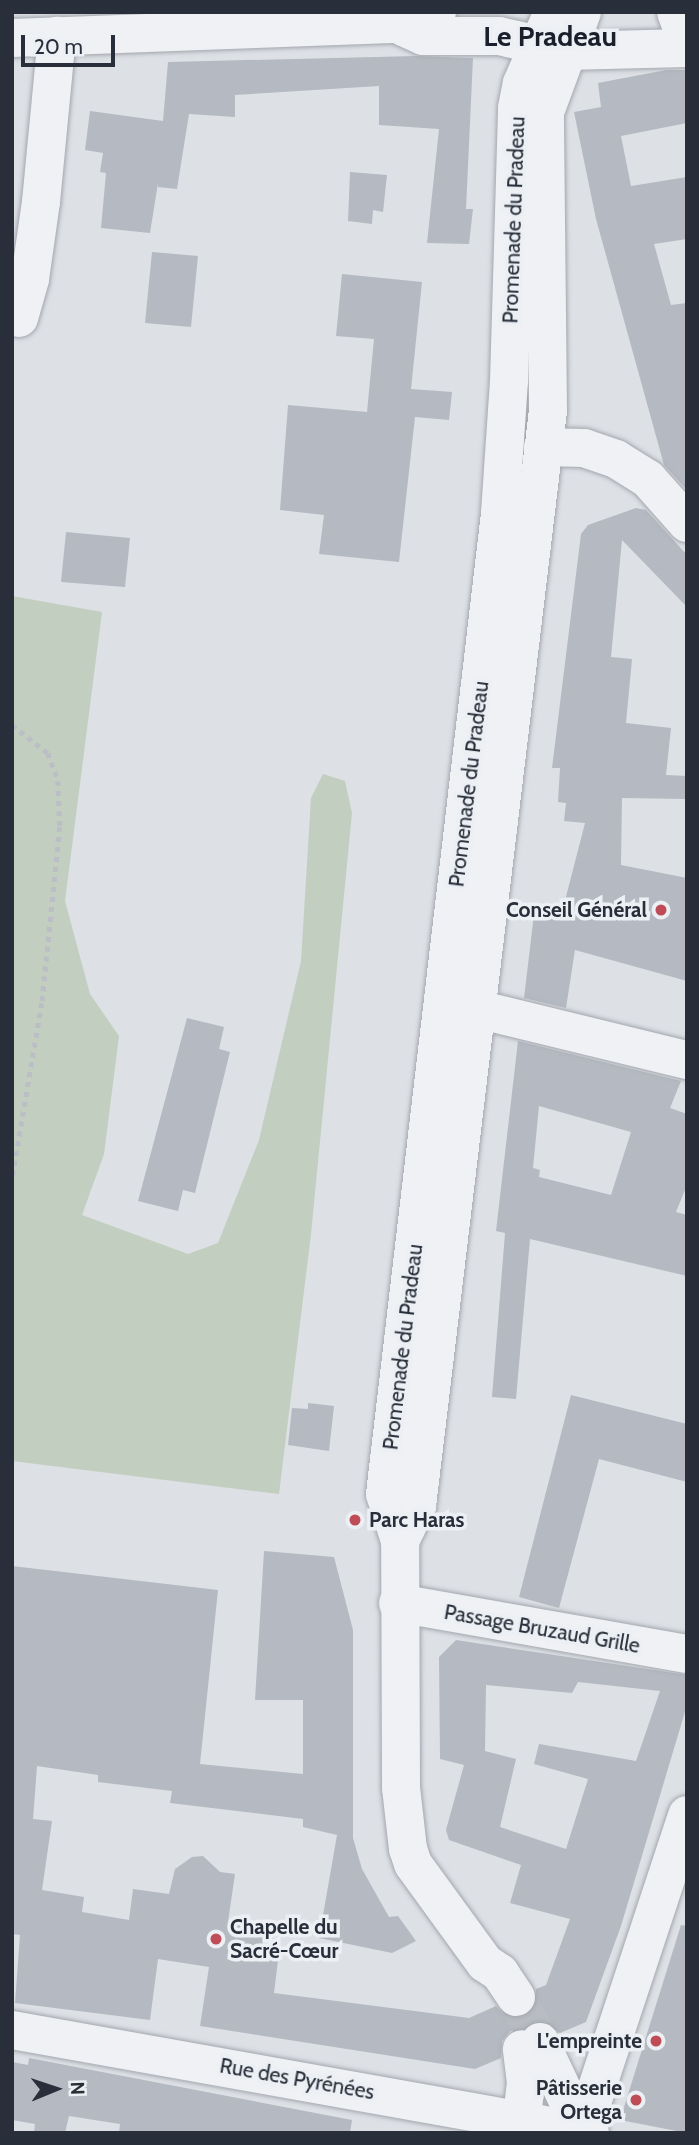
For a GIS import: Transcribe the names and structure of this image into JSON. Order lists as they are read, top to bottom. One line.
{"streets":{"street":["Promenade du Pradeau","Passage Bruzaud Grille","Rue des Pyrénées"]},"crossings":[["Promenade du Pradeau","Passage Bruzaud Grille"]],"districts":["Le Pradeau"],"places":["Conseil Général","Parc Haras","Chapelle du Sacré-Cœur","L'empreinte","Pâtisserie Ortega"],"scale_bar":"20 m","north":"right"}
